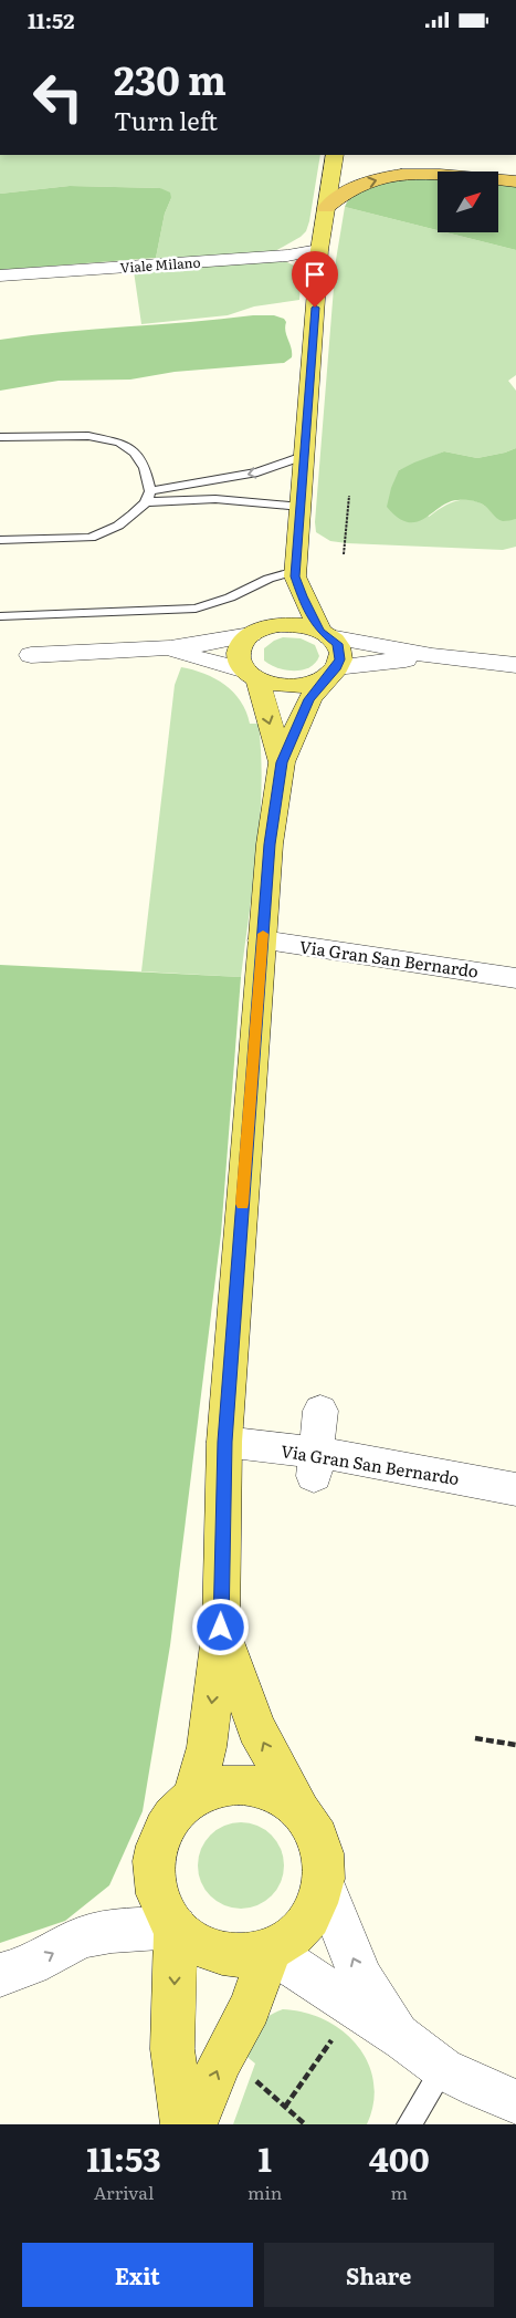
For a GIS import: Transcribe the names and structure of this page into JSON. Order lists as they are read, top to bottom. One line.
{"streets":{"street":["Viale Milano","Via Gran San Bernardo"]},"north":"top right","page":{"status":"11:52","turn":["230 m","Turn left"],"eta":["11:53","Arrival","1","min","400","m"],"buttons":["Exit","Share"]}}
